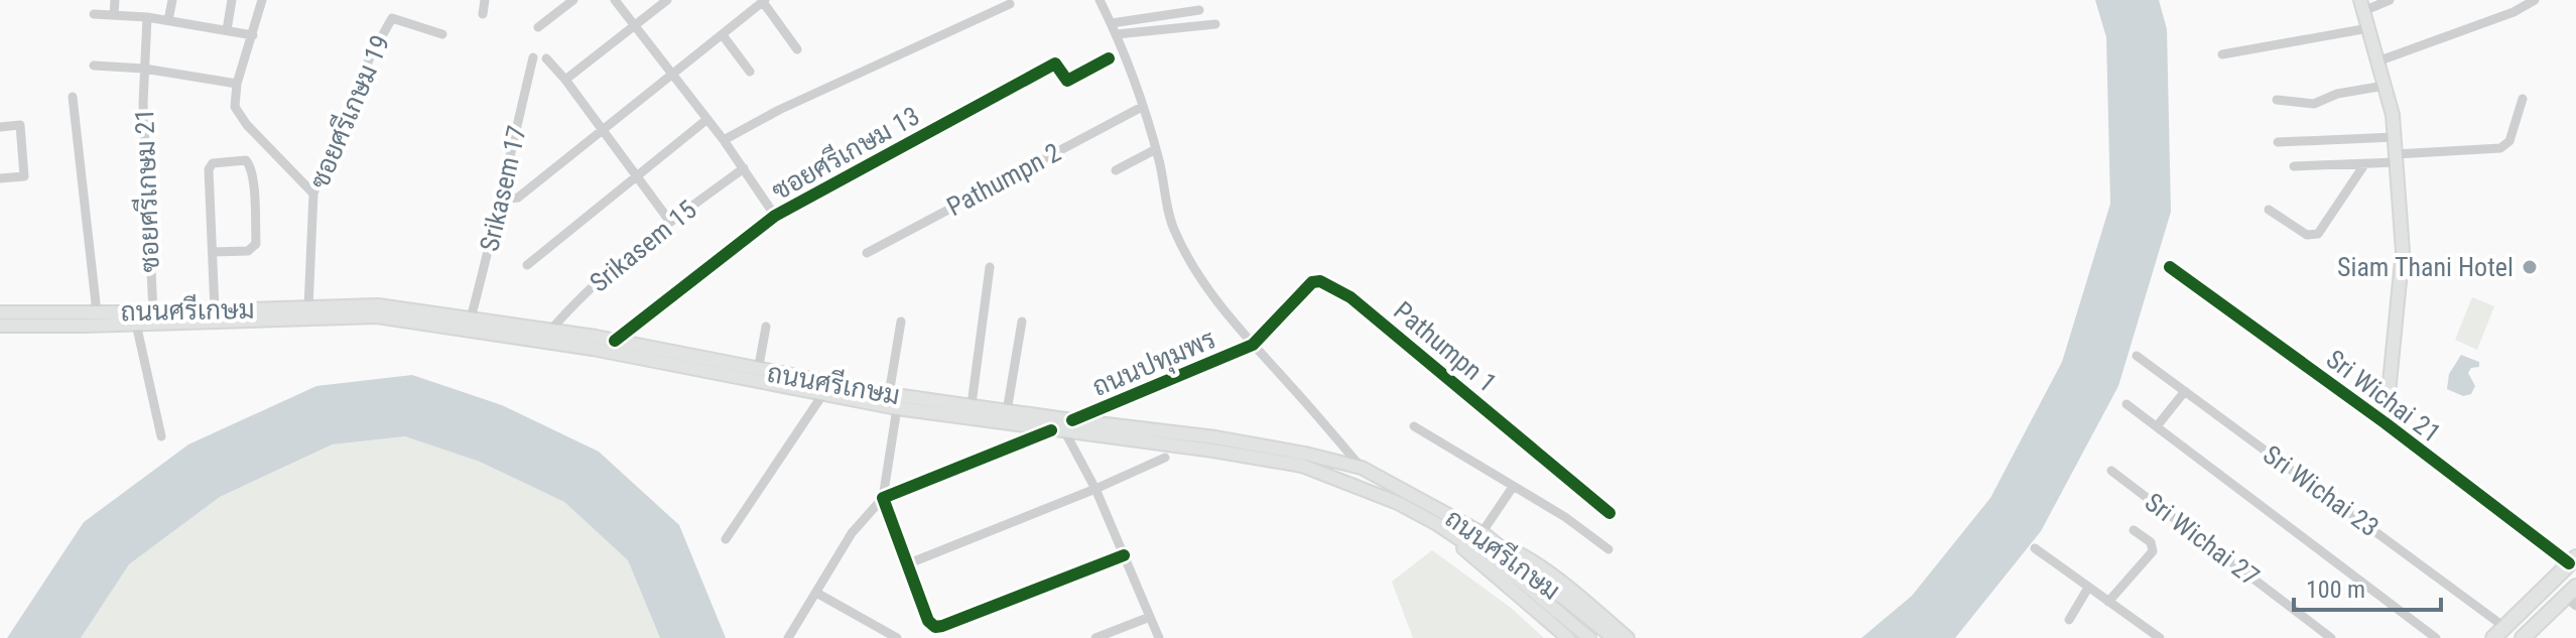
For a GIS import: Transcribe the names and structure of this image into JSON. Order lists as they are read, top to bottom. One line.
{"streets":{"main road":["ถนนศรีเกษม"],"street":["ซอยศรีเกษม 19","ซอยศรีเกษม 13","Pathumpn 2","Srikasem 17","ซอยศรีเกษม 21","Srikasem 15","Pathumpn 1","ถนนปทุมพร","Sri Wichai 21","Sri Wichai 23","Sri Wichai 27"]},"crossings":[["ซอยศรีเกษม 19","ถนนศรีเกษม"],["ซอยศรีเกษม 13","ถนนศรีเกษม"],["Pathumpn 2","ถนนปทุมพร"],["Srikasem 17","ถนนศรีเกษม"],["ซอยศรีเกษม 21","ถนนศรีเกษม"],["Srikasem 15","ถนนศรีเกษม"],["ถนนศรีเกษม","ถนนปทุมพร"],["Pathumpn 1","ถนนปทุมพร"]],"places":["Siam Thani Hotel"],"scale_bar":"100 m"}
